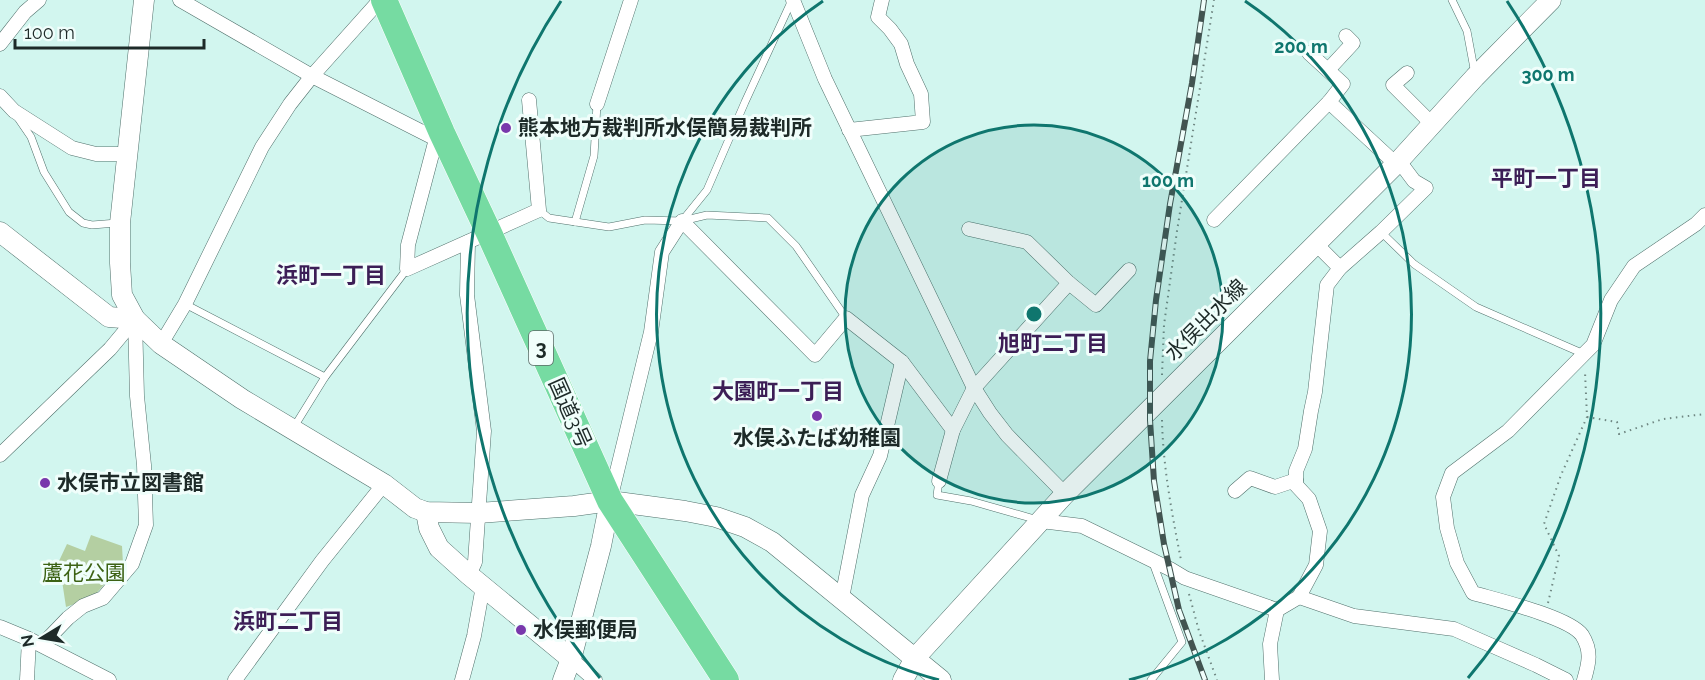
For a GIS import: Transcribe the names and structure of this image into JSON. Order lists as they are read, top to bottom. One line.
{"streets":{"highway":["3","国道3号"],"street":["水俣出水線"]},"districts":["平町一丁目","浜町一丁目","旭町二丁目","大園町一丁目","浜町二丁目"],"parks":["蘆花公園"],"places":["熊本地方裁判所水俣簡易裁判所","水俣ふたば幼稚園","水俣市立図書館","水俣郵便局"],"scale_bar":"100 m","north":"left","rings":["200 m","300 m","100 m"]}
